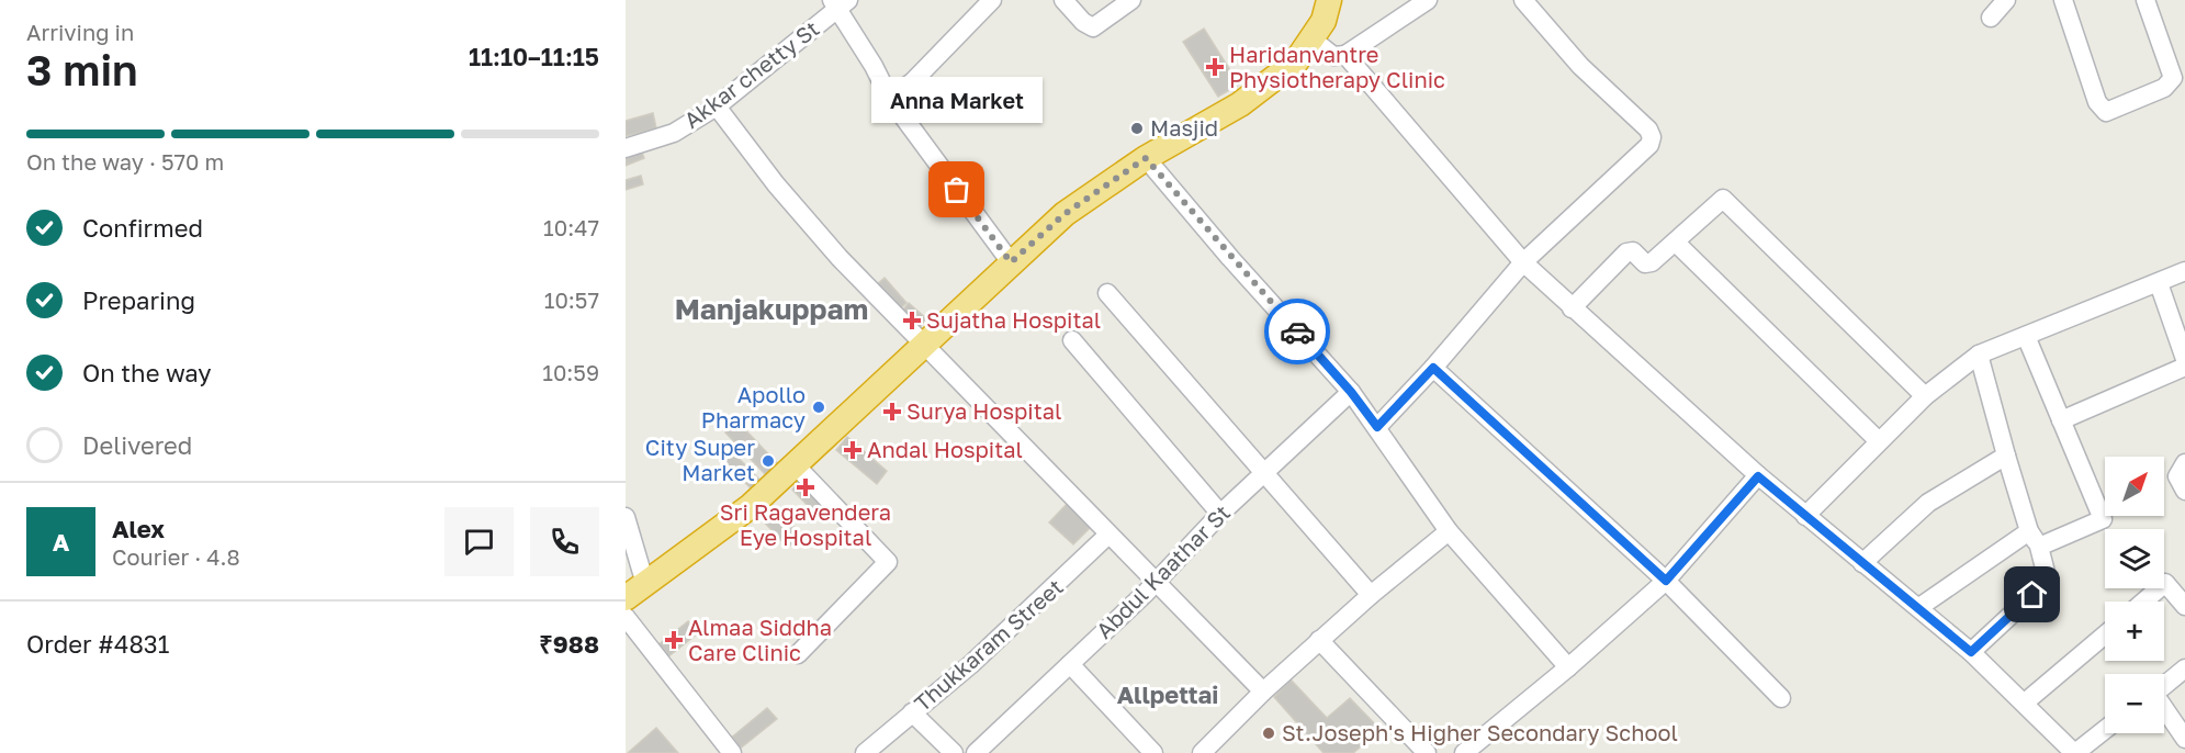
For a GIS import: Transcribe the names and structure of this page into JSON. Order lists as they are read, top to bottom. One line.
{"streets":{"street":["Akkar chetty St","Abdul Kaathar St","Thukkaram Street"]},"districts":["Manjakuppam","Allpettai"],"places":{"health":["Haridanvantre Physiotherapy Clinic","Sujatha Hospital","Surya Hospital","Andal Hospital","Sri Ragavendera Eye Hospital","Almaa Siddha Care Clinic"],"other":["Masjid","Anna Market","Apollo Pharmacy","City Super Market","St.Joseph's Higher Secondary School"]},"north":"top right","page":{"heading":["3 min","Arriving in","11:10–11:15"],"panel":["Alex","Courier · 4.8","Order #4831","₹988"],"bubble":"Anna Market","bar":"On the way · 570 m","list":[["Confirmed","10:47"],["Preparing","10:57"],["On the way","10:59"],"Delivered"],"map_buttons":["+","−"],"round":"A"}}
